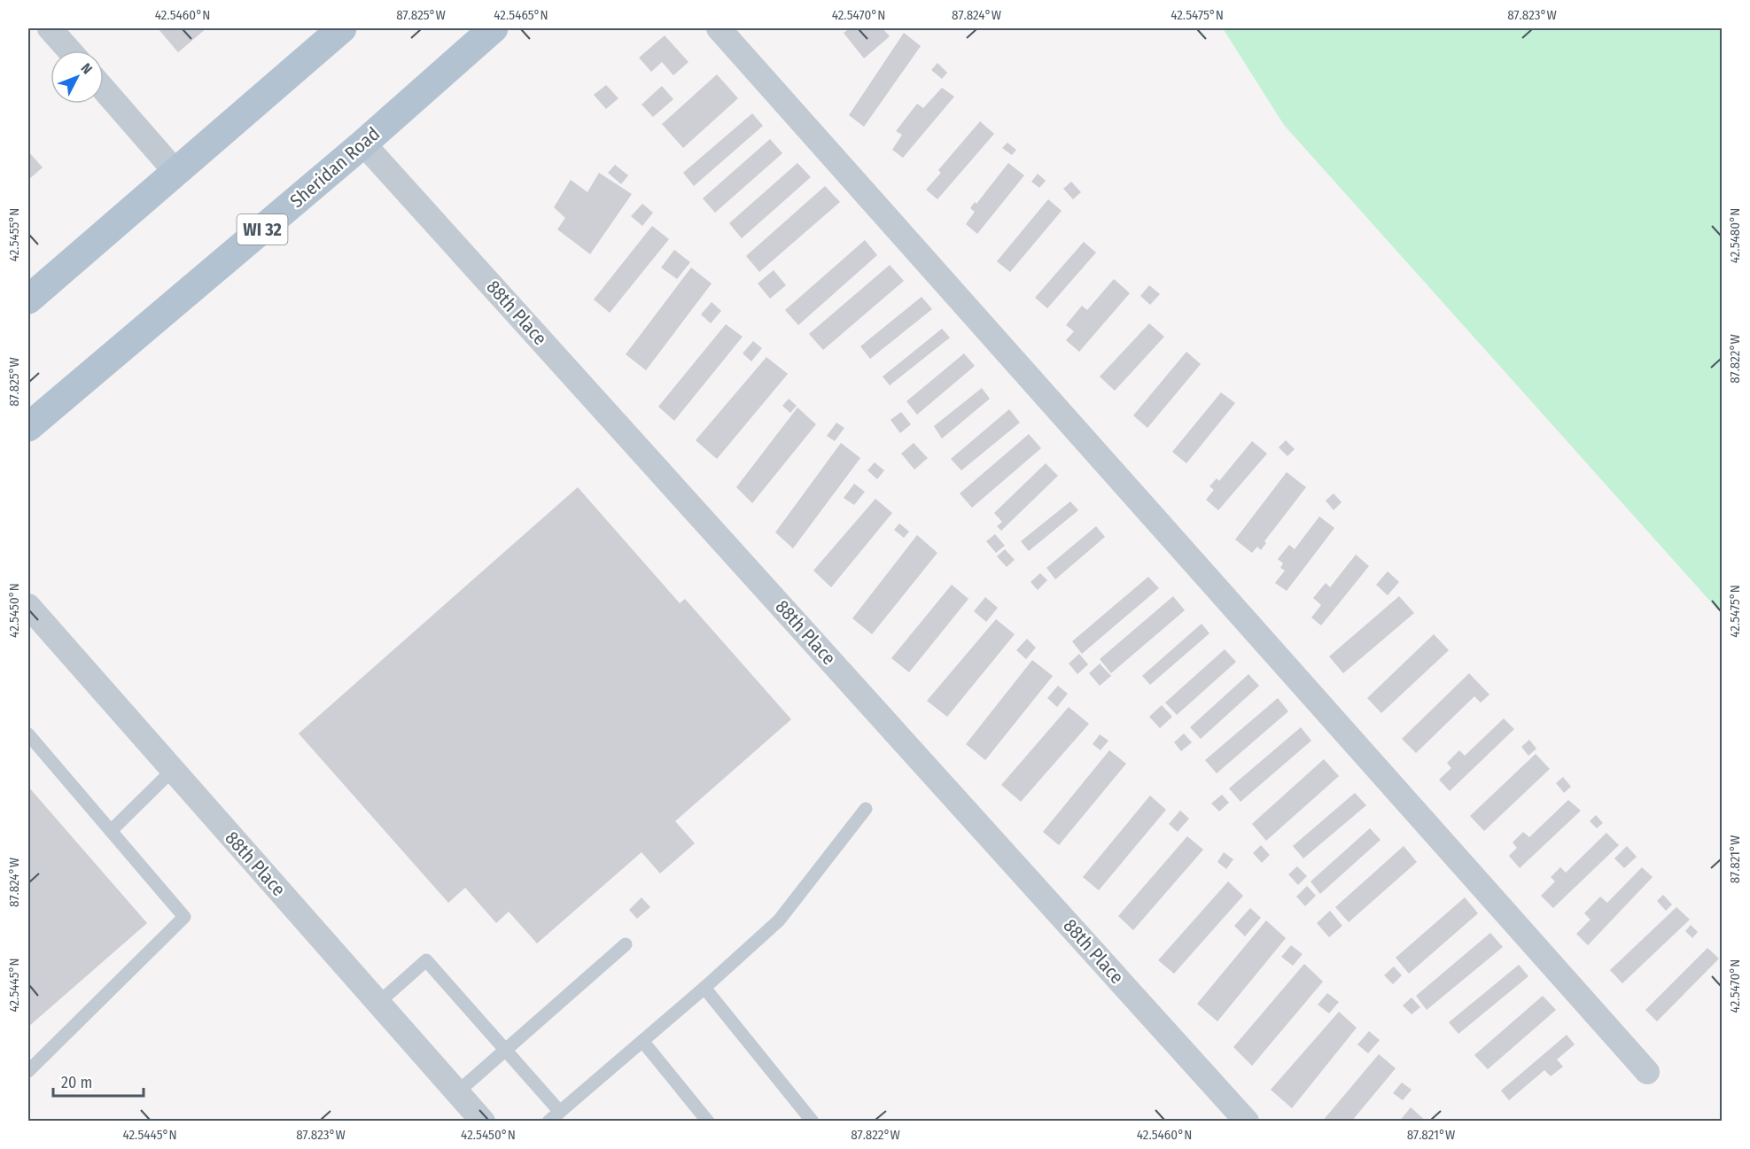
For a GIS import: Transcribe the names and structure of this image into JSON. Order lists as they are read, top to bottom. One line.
{"streets":{"main road":["Sheridan Road","WI 32"],"street":["88th Place"]},"crossings":[["Sheridan Road","88th Place"]],"scale_bar":"20 m","north":"top right","coordinates":["42.5460°N","87.825°W","42.5465°N","42.5470°N","87.824°W","42.5475°N","87.823°W","42.5455°N","42.5480°N","87.822°W","42.5450°N","87.821°W","42.5445°N"]}
